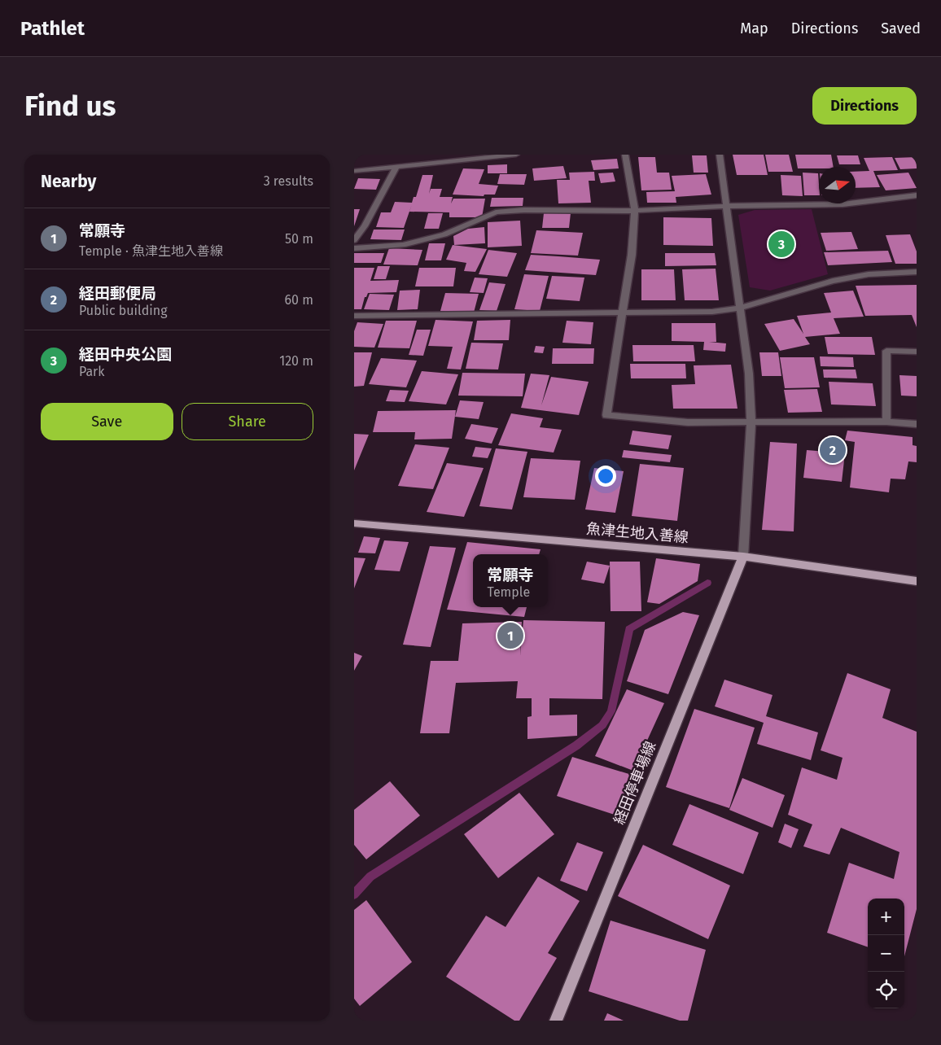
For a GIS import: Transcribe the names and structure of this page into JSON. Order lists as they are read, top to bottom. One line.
{"streets":{"main road":["魚津生地入善線","経田停車場線"]},"crossings":[["魚津生地入善線","経田停車場線"]],"north":"right","page":{"header":"Pathlet","nav":["Map","Directions","Saved"],"buttons":["Directions",["Save","Share"]],"title":"Find us","heading":["Nearby","3 results"],"list":[{"mark":"1","name":"常願寺","note":"Temple · 魚津生地入善線","value":"50 m"},{"mark":"2","name":"経田郵便局","note":"Public building","value":"60 m"},{"mark":"3","name":"経田中央公園","note":"Park","value":"120 m"}],"pins":["3","2","1"],"popup":["常願寺","Temple"],"map_buttons":["+","−"]}}
